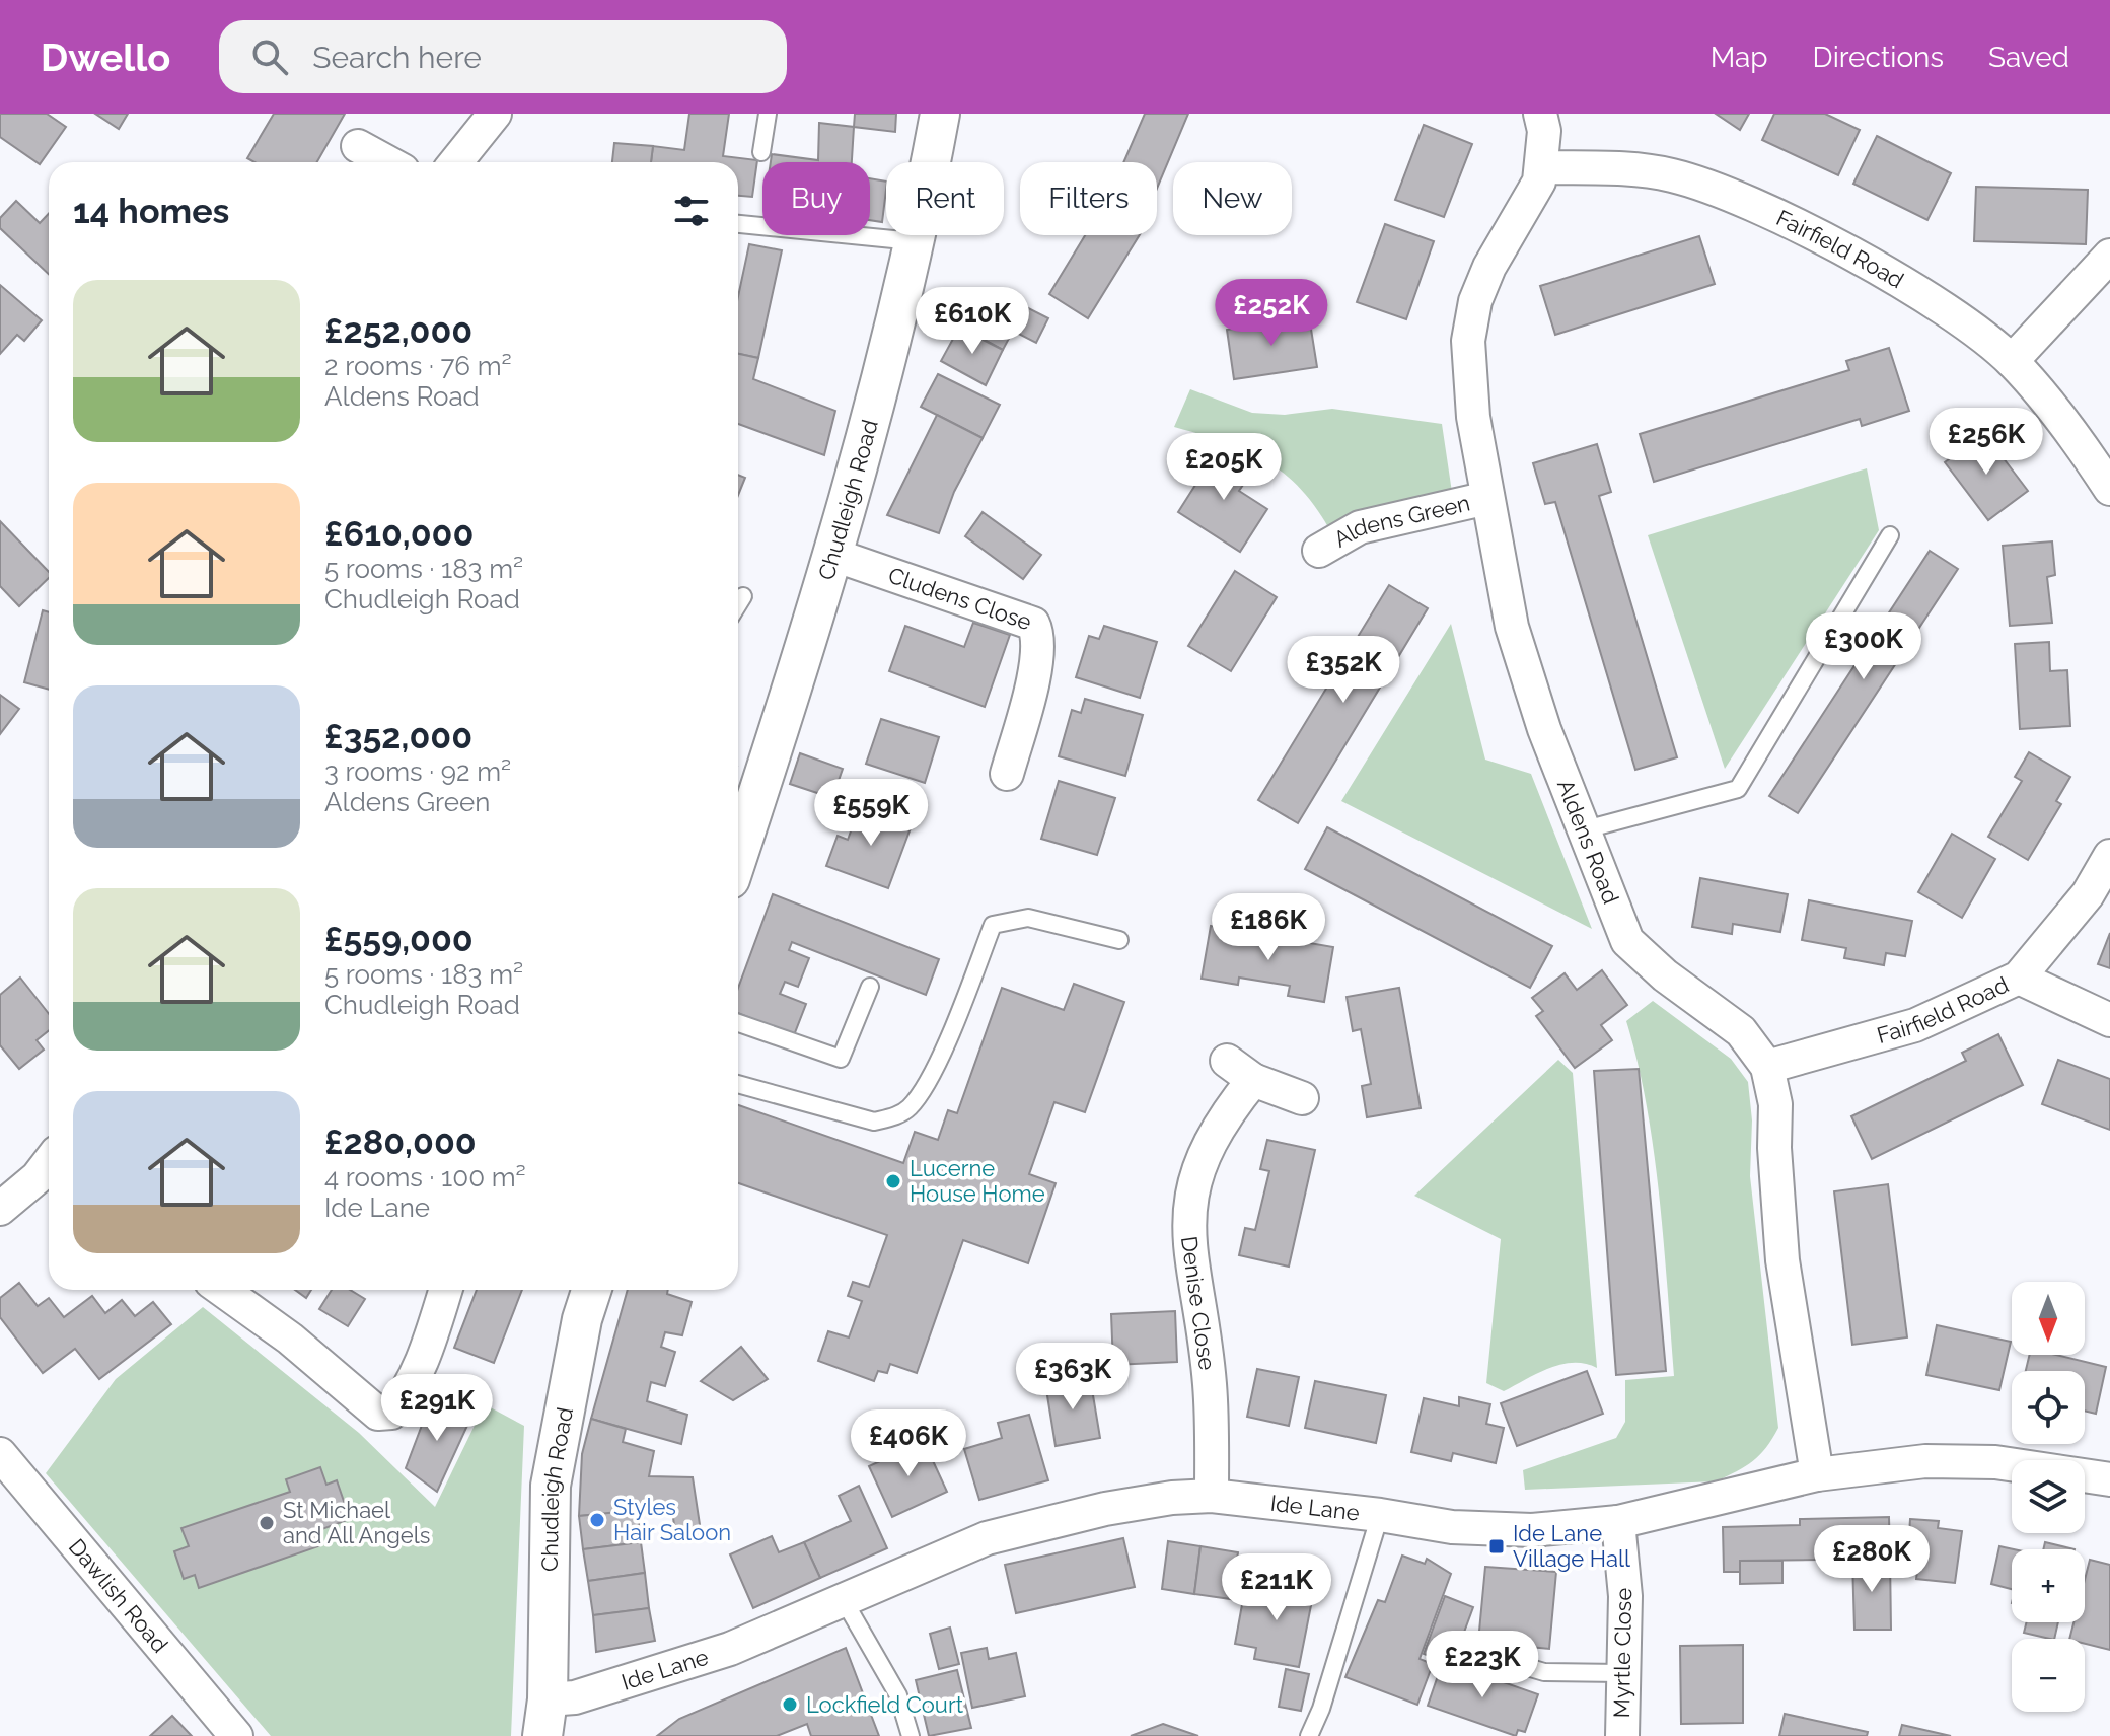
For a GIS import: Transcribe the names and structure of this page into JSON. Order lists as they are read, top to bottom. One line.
{"streets":{"street":["Fairfield Road","Chudleigh Road","Aldens Green","Cludens Close","Aldens Road","Denise Close","Ide Lane","Dawlish Road","Myrtle Close"]},"crossings":[["Fairfield Road","Aldens Road"],["Chudleigh Road","Cludens Close"],["Chudleigh Road","Ide Lane"],["Aldens Green","Aldens Road"],["Aldens Road","Ide Lane"],["Denise Close","Ide Lane"],["Ide Lane","Myrtle Close"]],"places":{"other":["Lucerne House Home","Styles Hair Saloon","St Michael and All Angels","Lockfield Court"],"transit":["Ide Lane Village Hall"]},"north":"bottom","page":{"header":"Dwello","search":"Search here","nav":["Map","Directions","Saved"],"chip":["Buy","Rent","Filters","New"],"heading":"14 homes","list":[{"name":"£252,000","note":"2 rooms · 76 m² · Aldens Road"},{"name":"£610,000","note":"5 rooms · 183 m² · Chudleigh Road"},{"name":"£352,000","note":"3 rooms · 92 m² · Aldens Green"},{"name":"£559,000","note":"5 rooms · 183 m² · Chudleigh Road"},{"name":"£280,000","note":"4 rooms · 100 m² · Ide Lane"}],"price":["£252K","£610K","£256K","£205K","£300K","£352K","£559K","£186K","£363K","£291K","£406K","£280K","£211K","£223K"],"map_buttons":["+","−"]}}
